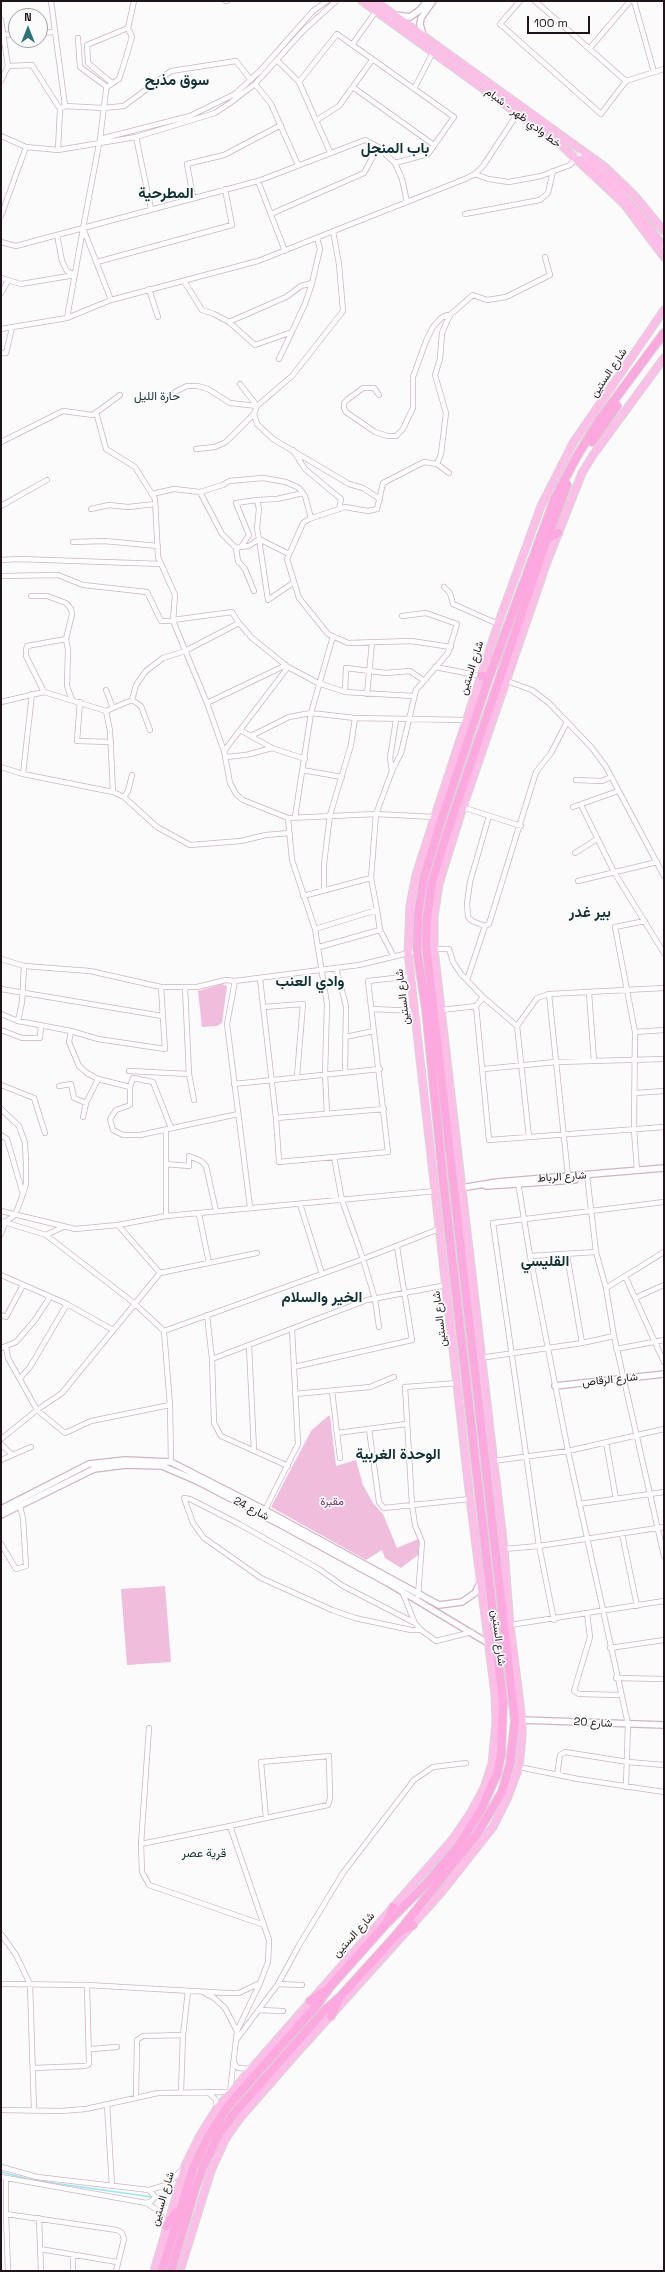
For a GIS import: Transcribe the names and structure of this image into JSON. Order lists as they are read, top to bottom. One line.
{"streets":{"highway":["شارع الستين"],"main road":["خط وادي ظهر - شبام"],"street":["شارع الرباط","شارع الرقاص","شارع 24","شارع 20"]},"crossings":[["شارع الستين","شارع الرباط"],["شارع الستين","شارع 24"],["شارع الستين","شارع 20"]],"districts":["سوق مذبح","باب المنجل","المطرحية","حارة الليل","بير غدر","وادي العنب","القليسي","الخير والسلام","الوحدة الغربية","قرية عصر"],"parks":["مقبرة"],"scale_bar":"100 m","north":"top"}
